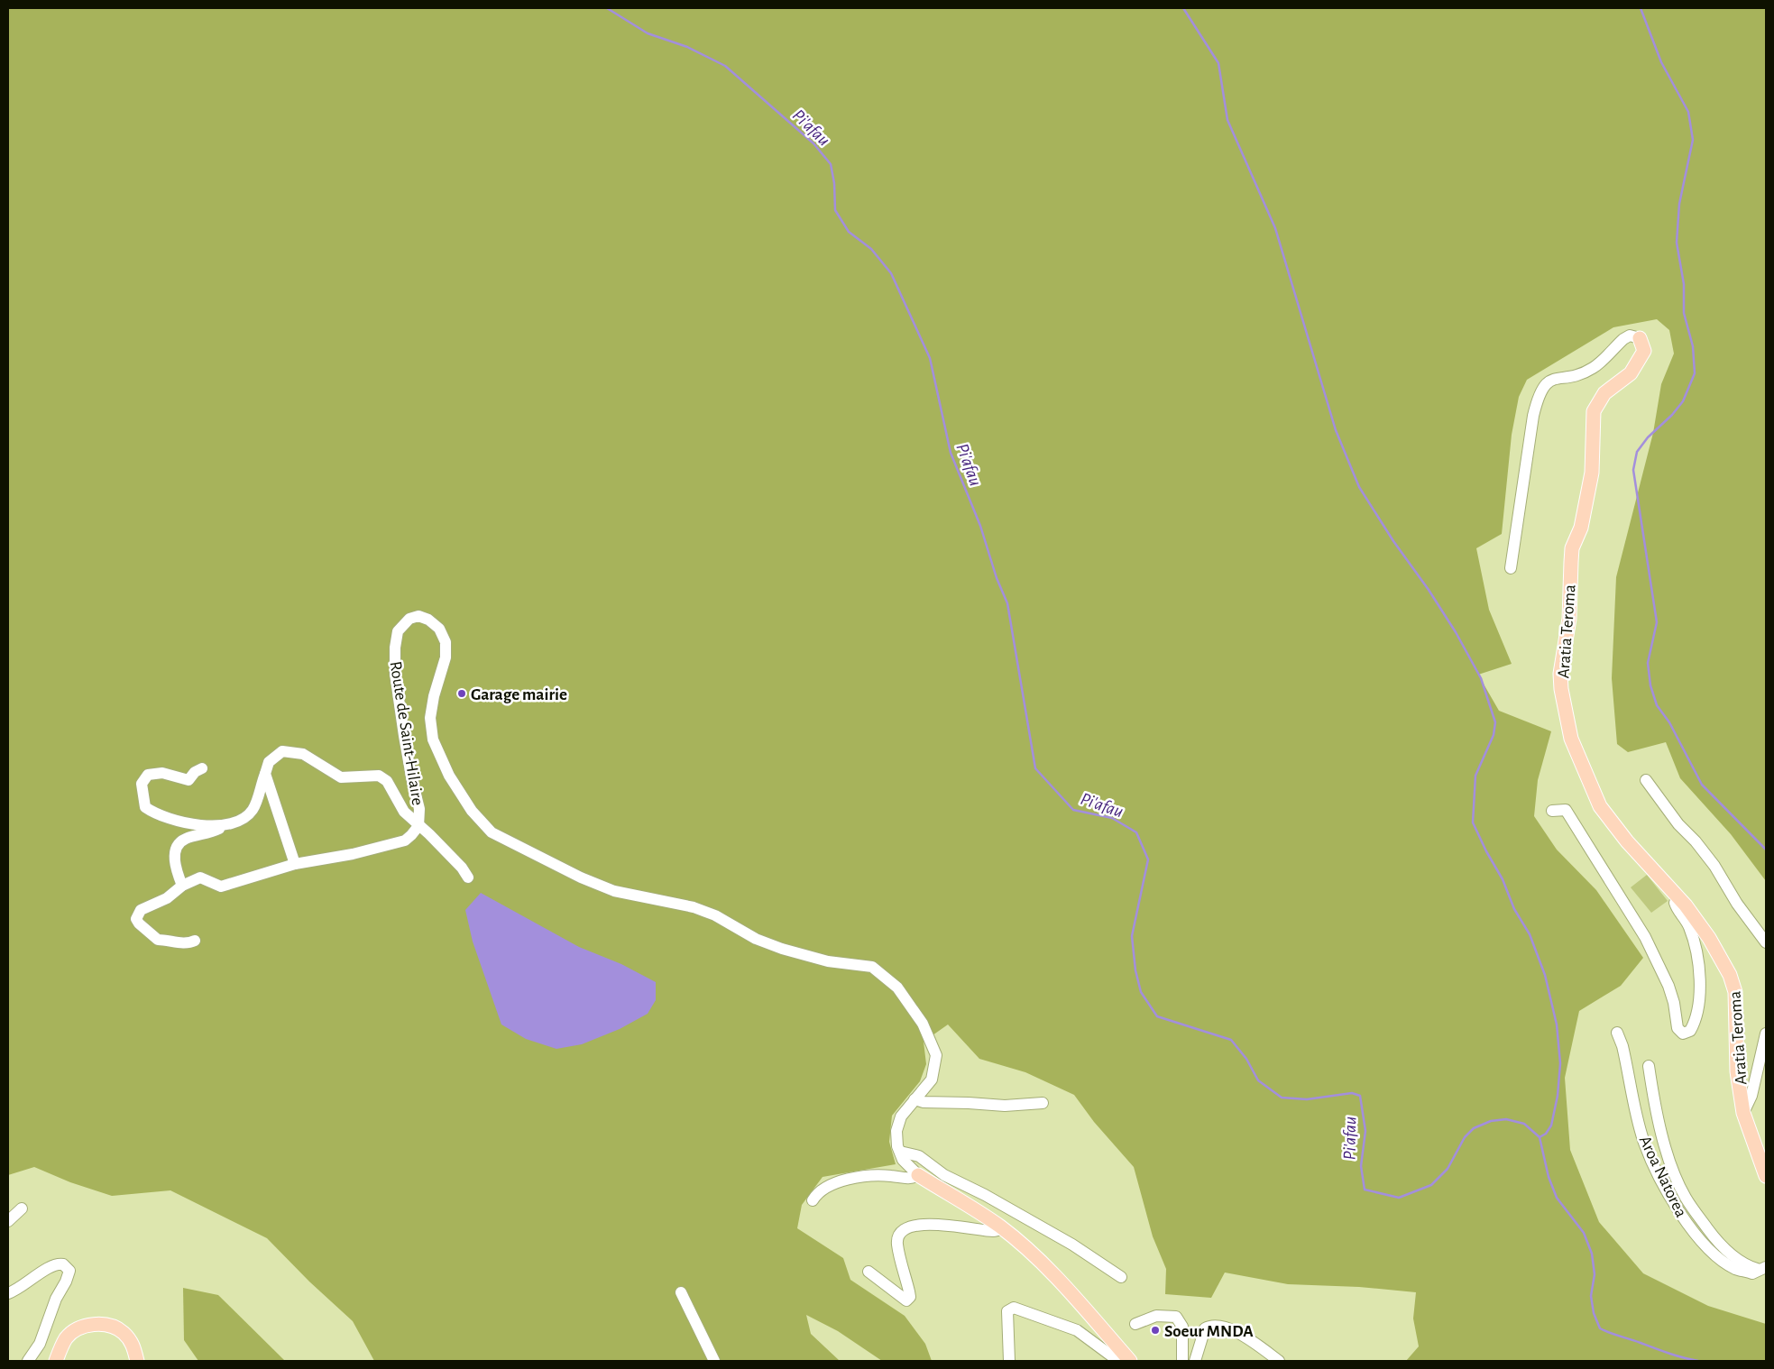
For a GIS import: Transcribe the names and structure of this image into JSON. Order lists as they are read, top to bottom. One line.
{"streets":{"main road":["Aratia Teroma","Route de Saint-Hilaire"],"street":["Aroa Natorea"]},"water":["Pi'afau"],"places":["Garage mairie","Soeur MNDA"]}
